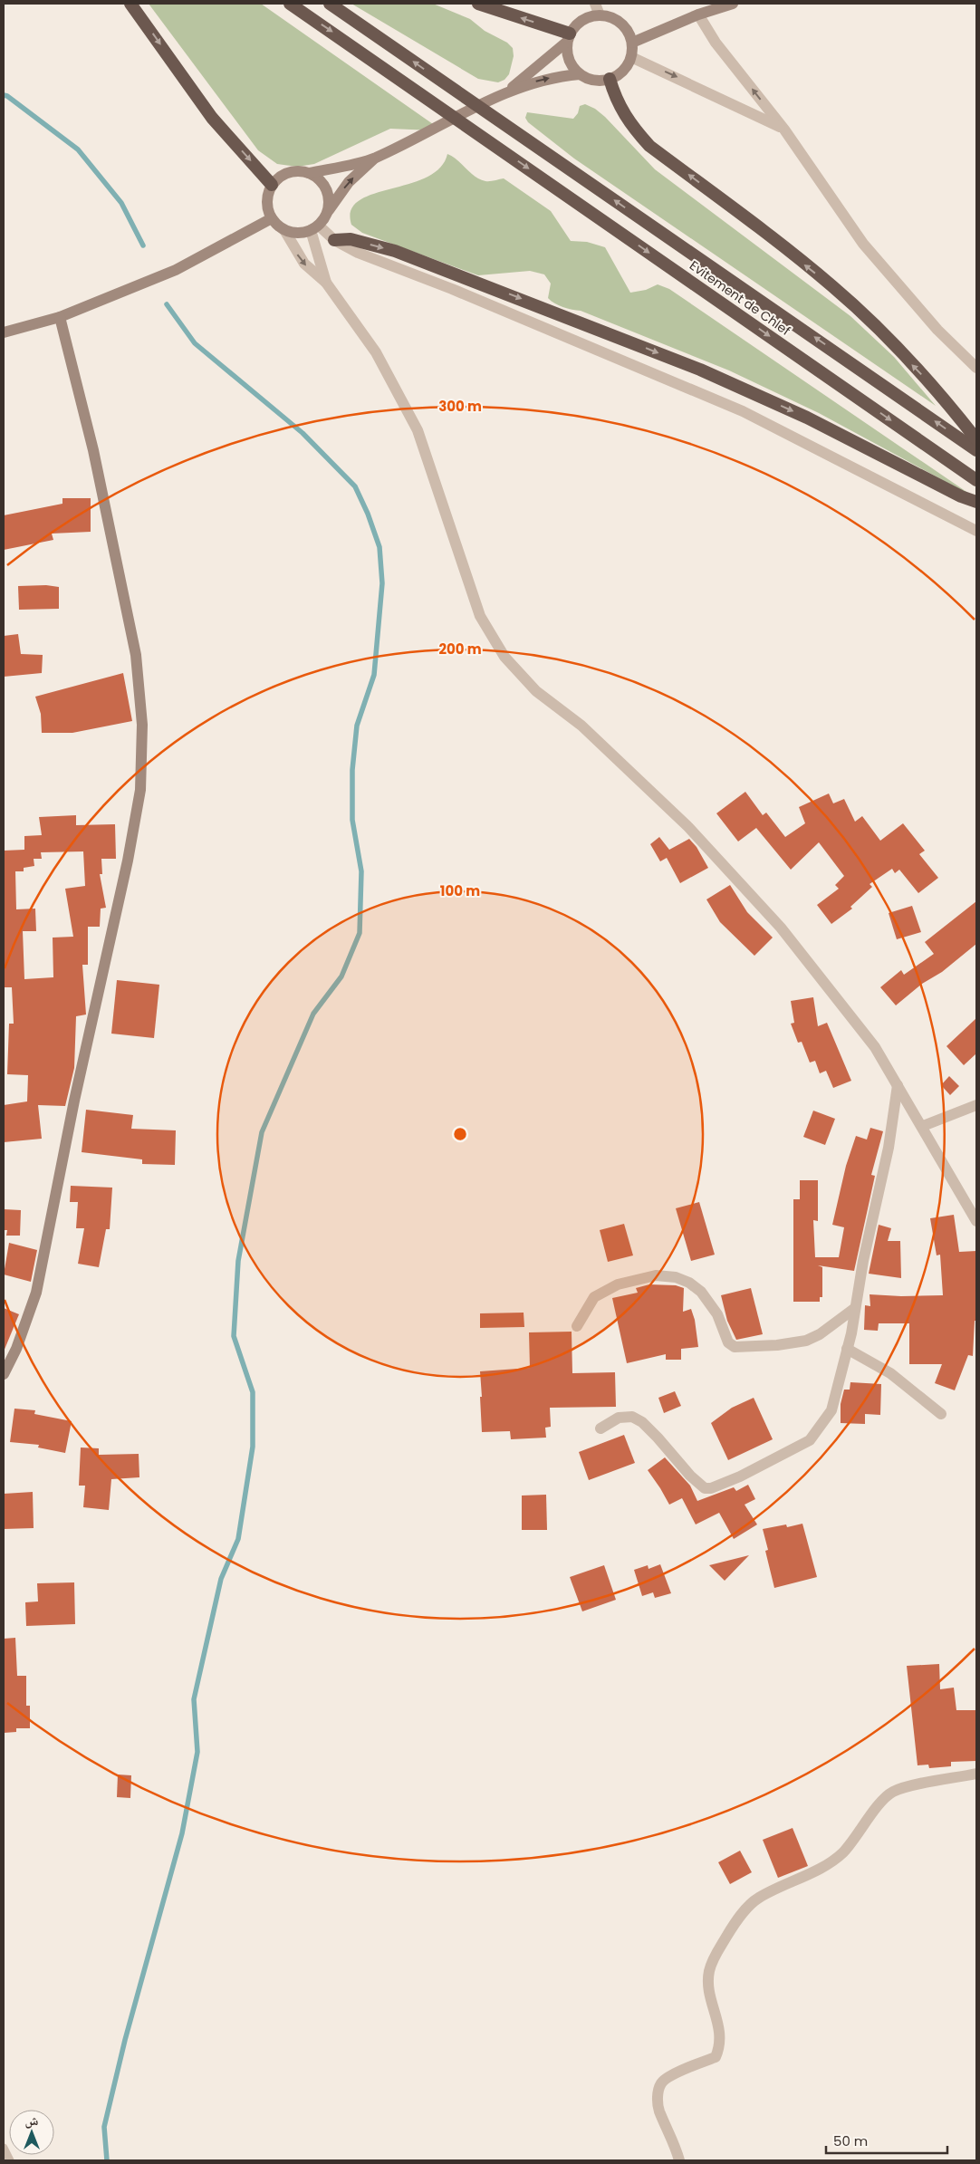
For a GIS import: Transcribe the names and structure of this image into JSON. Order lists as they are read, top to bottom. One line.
{"streets":{"highway":["Evitement de Chlef"]},"scale_bar":"50 m","north":"top","rings":["300 m","200 m","100 m"]}
